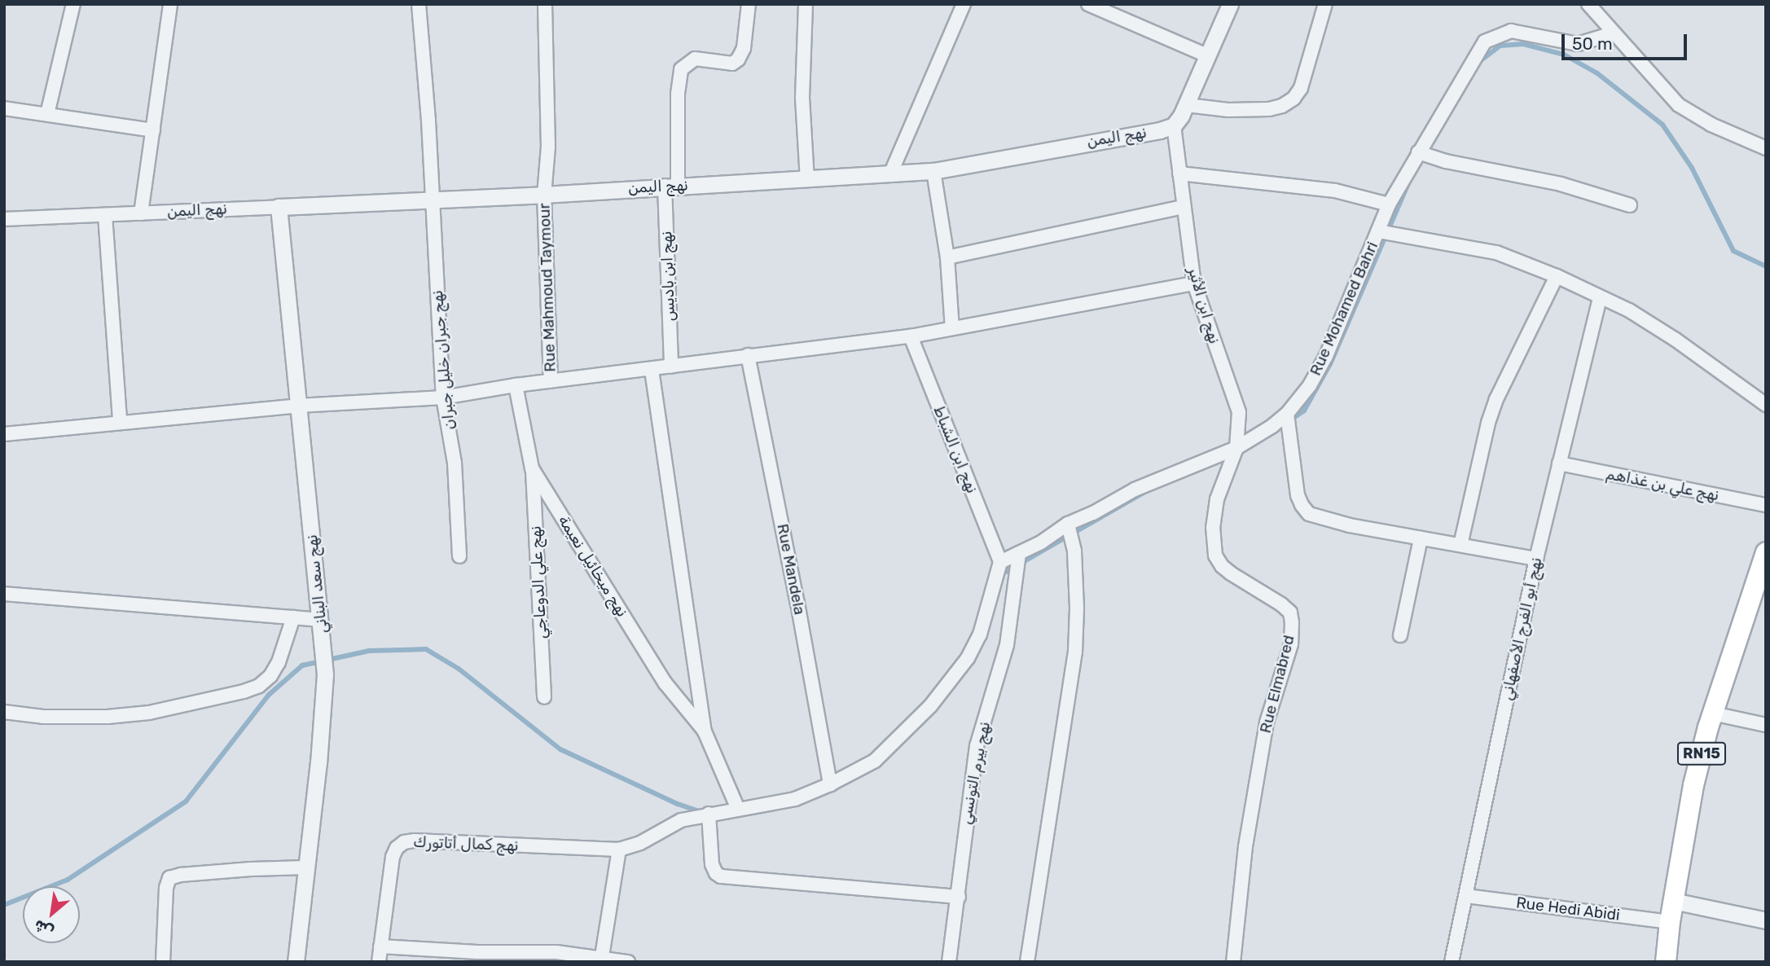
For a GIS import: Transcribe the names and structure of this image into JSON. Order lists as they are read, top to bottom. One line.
{"streets":{"main road":["RN15"],"street":["نهج اليمن","نهج ابن باديس","Rue Mahmoud Taymour","نهج ابن الأثير","Rue Mohamed Bahri","نهج جبران خليل جبران","نهج ابن الشباط","نهج علي بن غذاهم","نهج ميخائيل نعيمة","Rue Mandela","نهج علي الدوعاجي","نهج سعد البناني","نهج أبو الفرج الأصفهاني","Rue Elmabred","نهج بيرم التونسي","نهج كمال أتاتورك","Rue Hedi Abidi"]},"crossings":[["نهج اليمن","نهج ابن باديس"],["نهج اليمن","Rue Mahmoud Taymour"],["نهج اليمن","نهج ابن الأثير"],["نهج اليمن","نهج جبران خليل جبران"],["نهج اليمن","نهج سعد البناني"],["نهج ابن الأثير","Rue Mohamed Bahri"],["نهج ابن الأثير","Rue Elmabred"],["Rue Mohamed Bahri","نهج ابن الشباط"],["Rue Mohamed Bahri","Rue Elmabred"],["Rue Mohamed Bahri","نهج بيرم التونسي"],["نهج علي بن غذاهم","نهج أبو الفرج الأصفهاني"],["نهج ميخائيل نعيمة","نهج علي الدوعاجي"],["نهج أبو الفرج الأصفهاني","Rue Hedi Abidi"],["RN15","Rue Hedi Abidi"]],"scale_bar":"50 m","north":"bottom left"}
